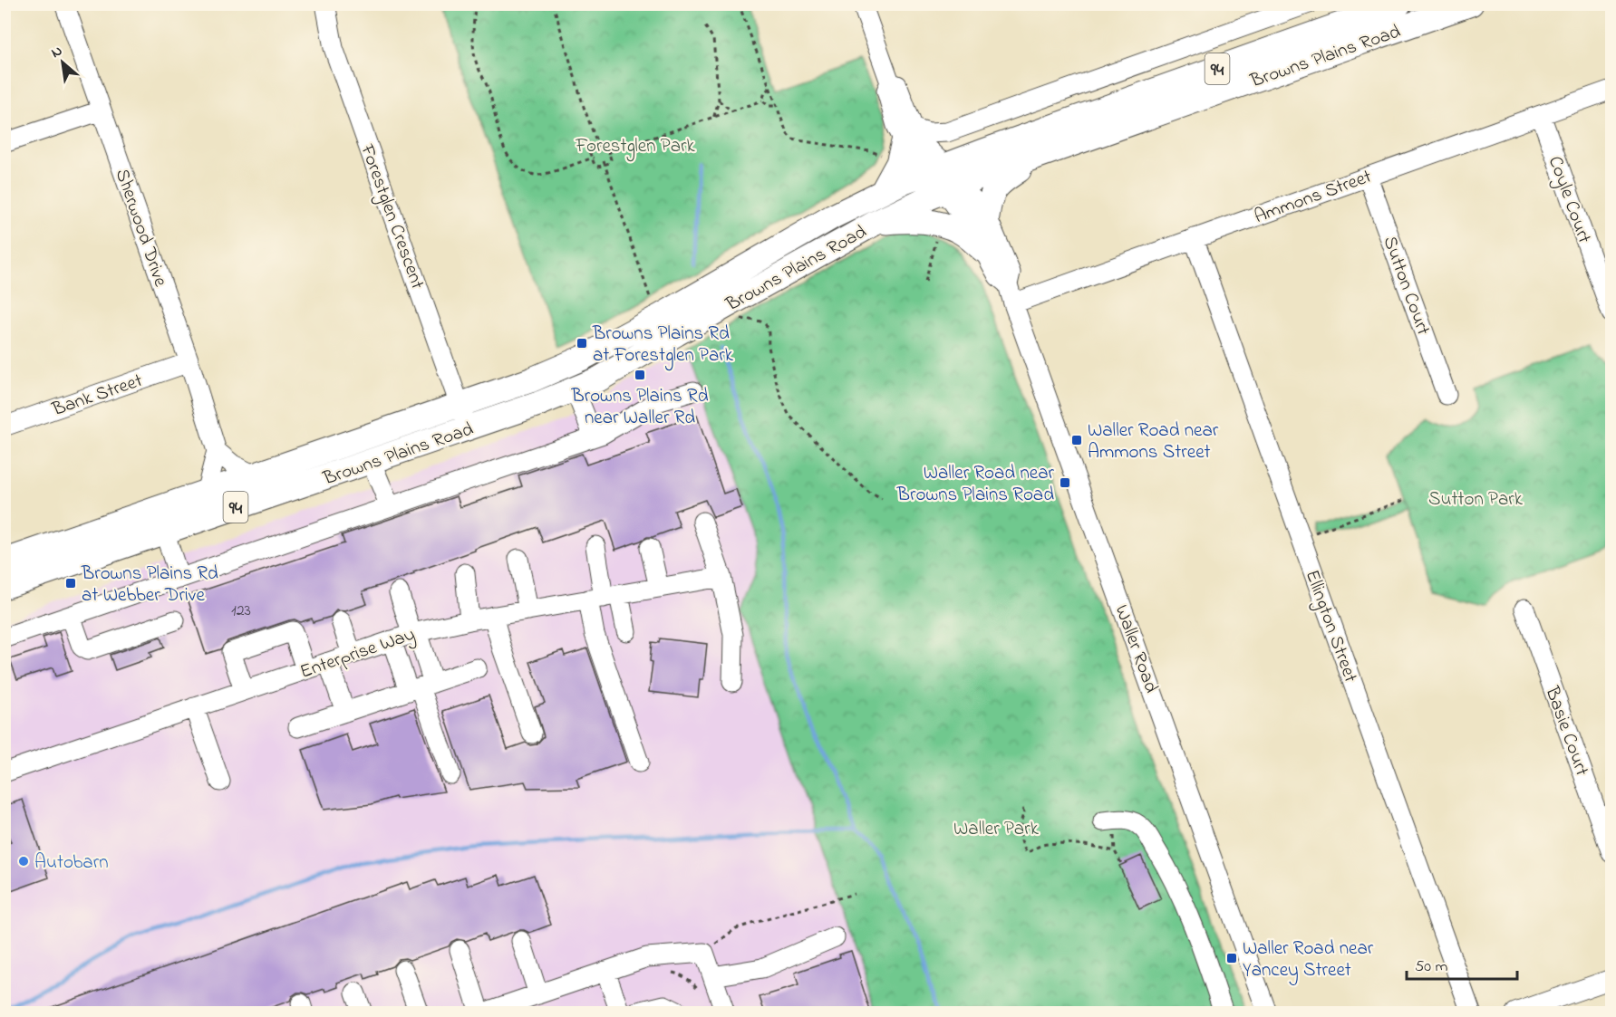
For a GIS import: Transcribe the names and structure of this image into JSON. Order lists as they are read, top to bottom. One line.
{"streets":{"main road":["Browns Plains Road","94"],"street":["Ammons Street","Coyle Court","Forestglen Crescent","Sherwood Drive","Sutton Court","Bank Street","Ellington Street","Waller Road","Enterprise Way","Basie Court"]},"crossings":[["Browns Plains Road","Forestglen Crescent"],["Browns Plains Road","Waller Road"],["Ammons Street","Coyle Court"],["Ammons Street","Sutton Court"],["Ammons Street","Ellington Street"],["Ammons Street","Waller Road"],["Sherwood Drive","Bank Street"]],"parks":["Forestglen Park","Sutton Park","Waller Park"],"places":{"transit":["Browns Plains Rd at Forestglen Park","Browns Plains Rd near Waller Rd","Waller Road near Ammons Street","Waller Road near Browns Plains Road","Browns Plains Rd at Webber Drive","Waller Road near Yancey Street"],"other":["Autobarn"]},"house_numbers":["123"],"scale_bar":"50 m","north":"top left"}
